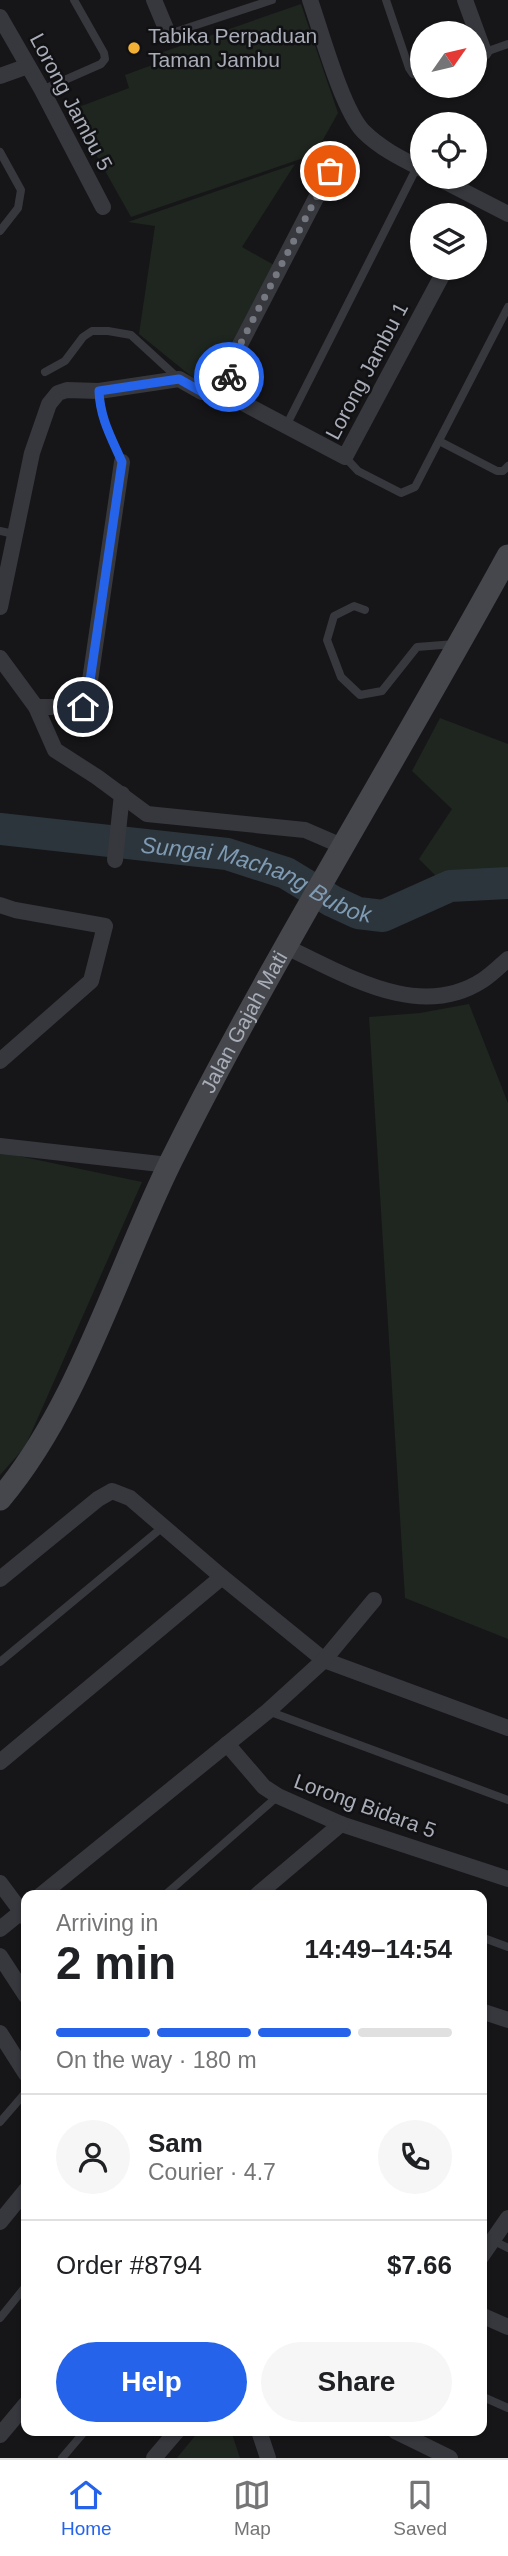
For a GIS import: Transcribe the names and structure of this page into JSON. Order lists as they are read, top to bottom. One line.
{"streets":{"main road":["Jalan Gajah Mati"],"street":["Lorong Jambu 5","Lorong Jambu 1","Lorong Bidara 5"]},"water":["Sungai Machang Bubok"],"places":["Tabika Perpaduan Taman Jambu"],"north":"top right","page":{"heading":["2 min","Arriving in","14:49–14:54"],"panel":["Sam","Courier · 4.7","Order #8794","$7.66"],"bar":"On the way · 180 m","buttons":["Help","Share"],"tabs":["Home","Map","Saved"]}}
